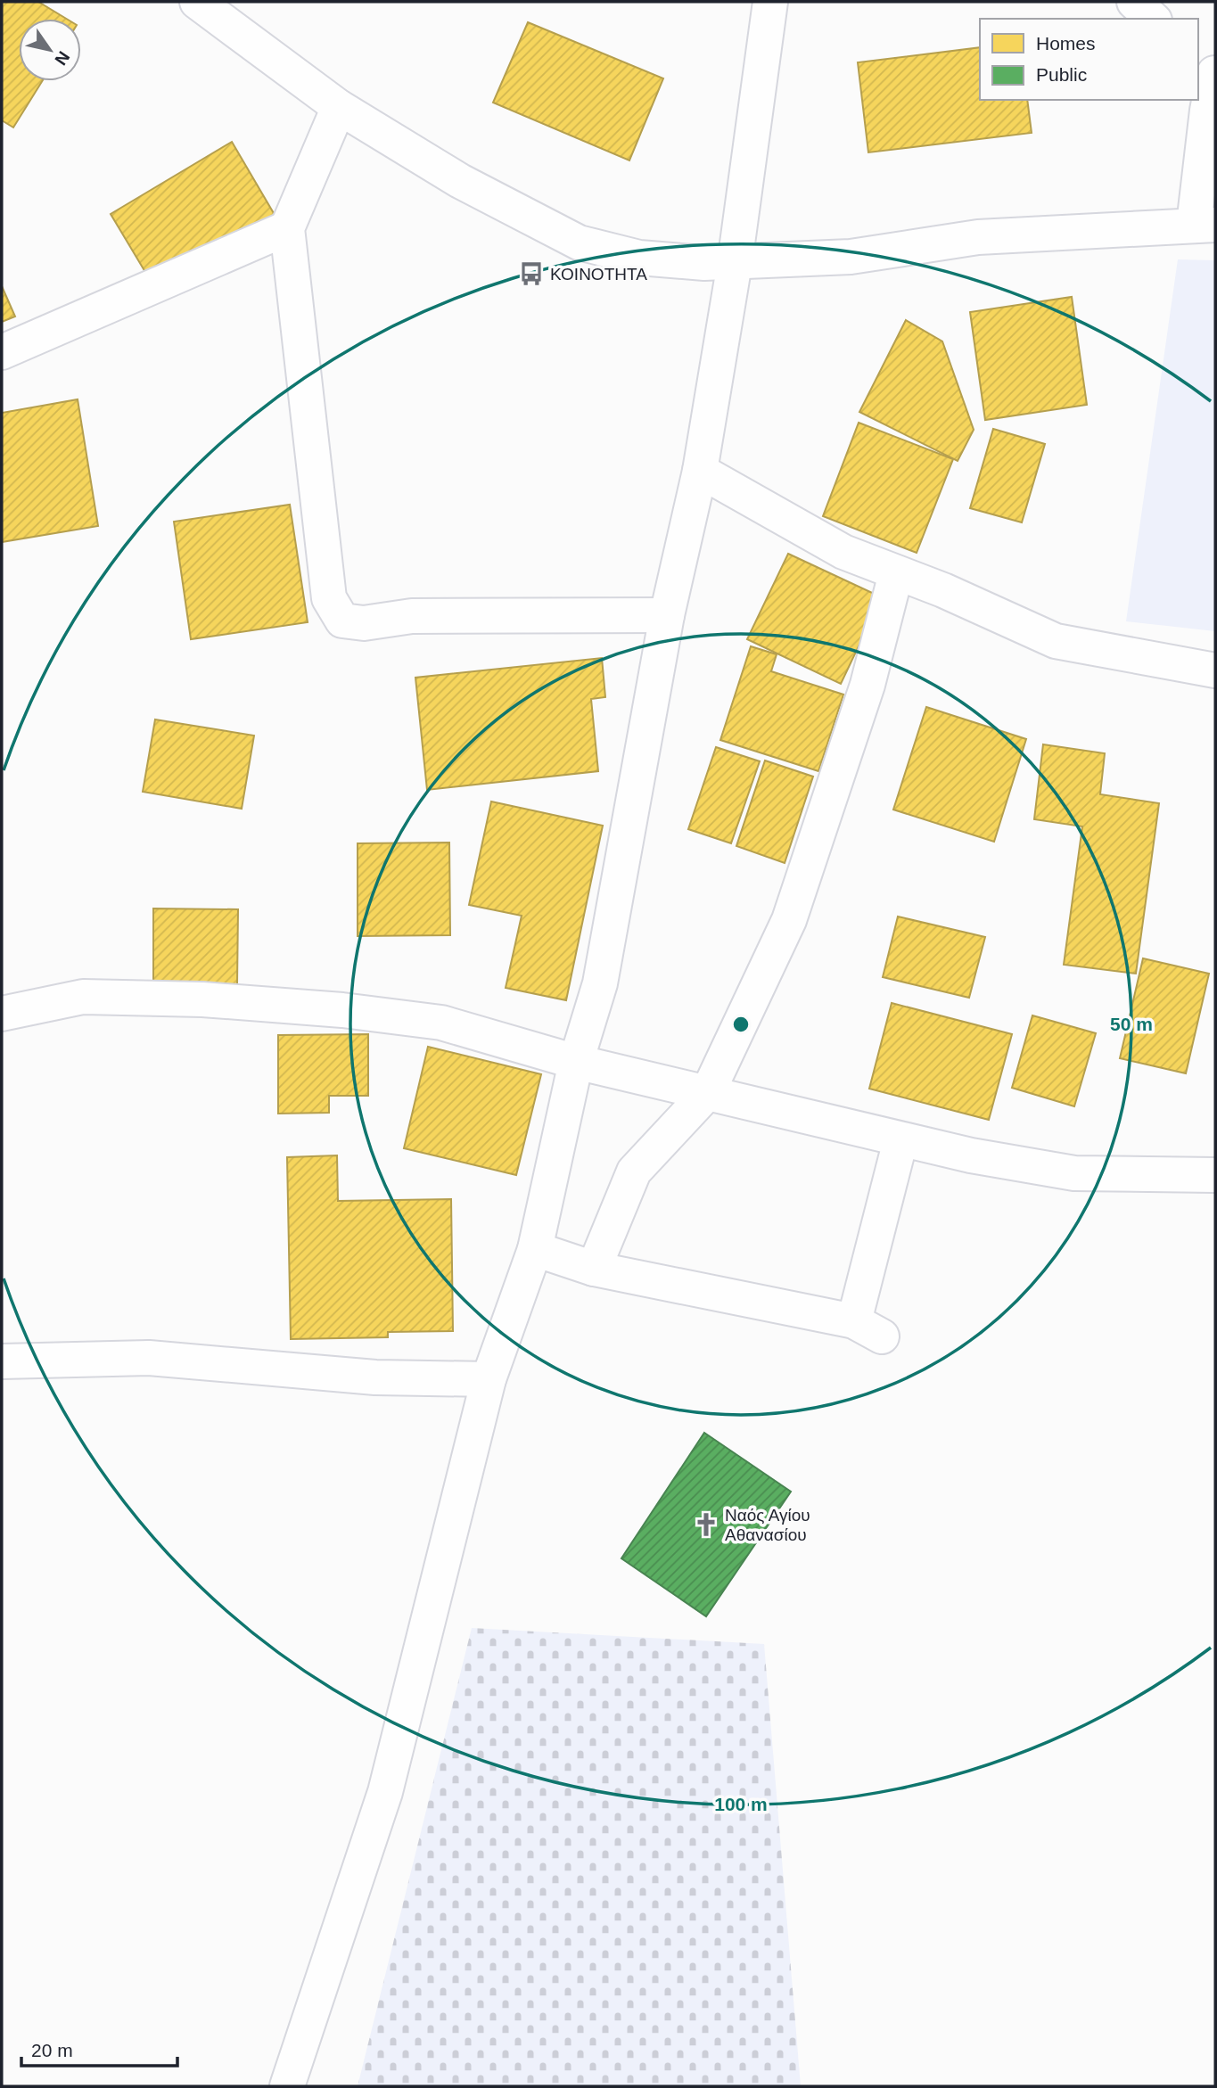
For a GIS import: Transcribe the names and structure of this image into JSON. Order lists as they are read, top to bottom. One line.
{"places":{"bus stop":["ΚΟΙΝΟΤΗΤΑ"],"church":["Ναός Αγίου Αθανασίου"]},"legend":["Homes","Public"],"scale_bar":"20 m","north":"bottom right","rings":["50 m","100 m"]}
